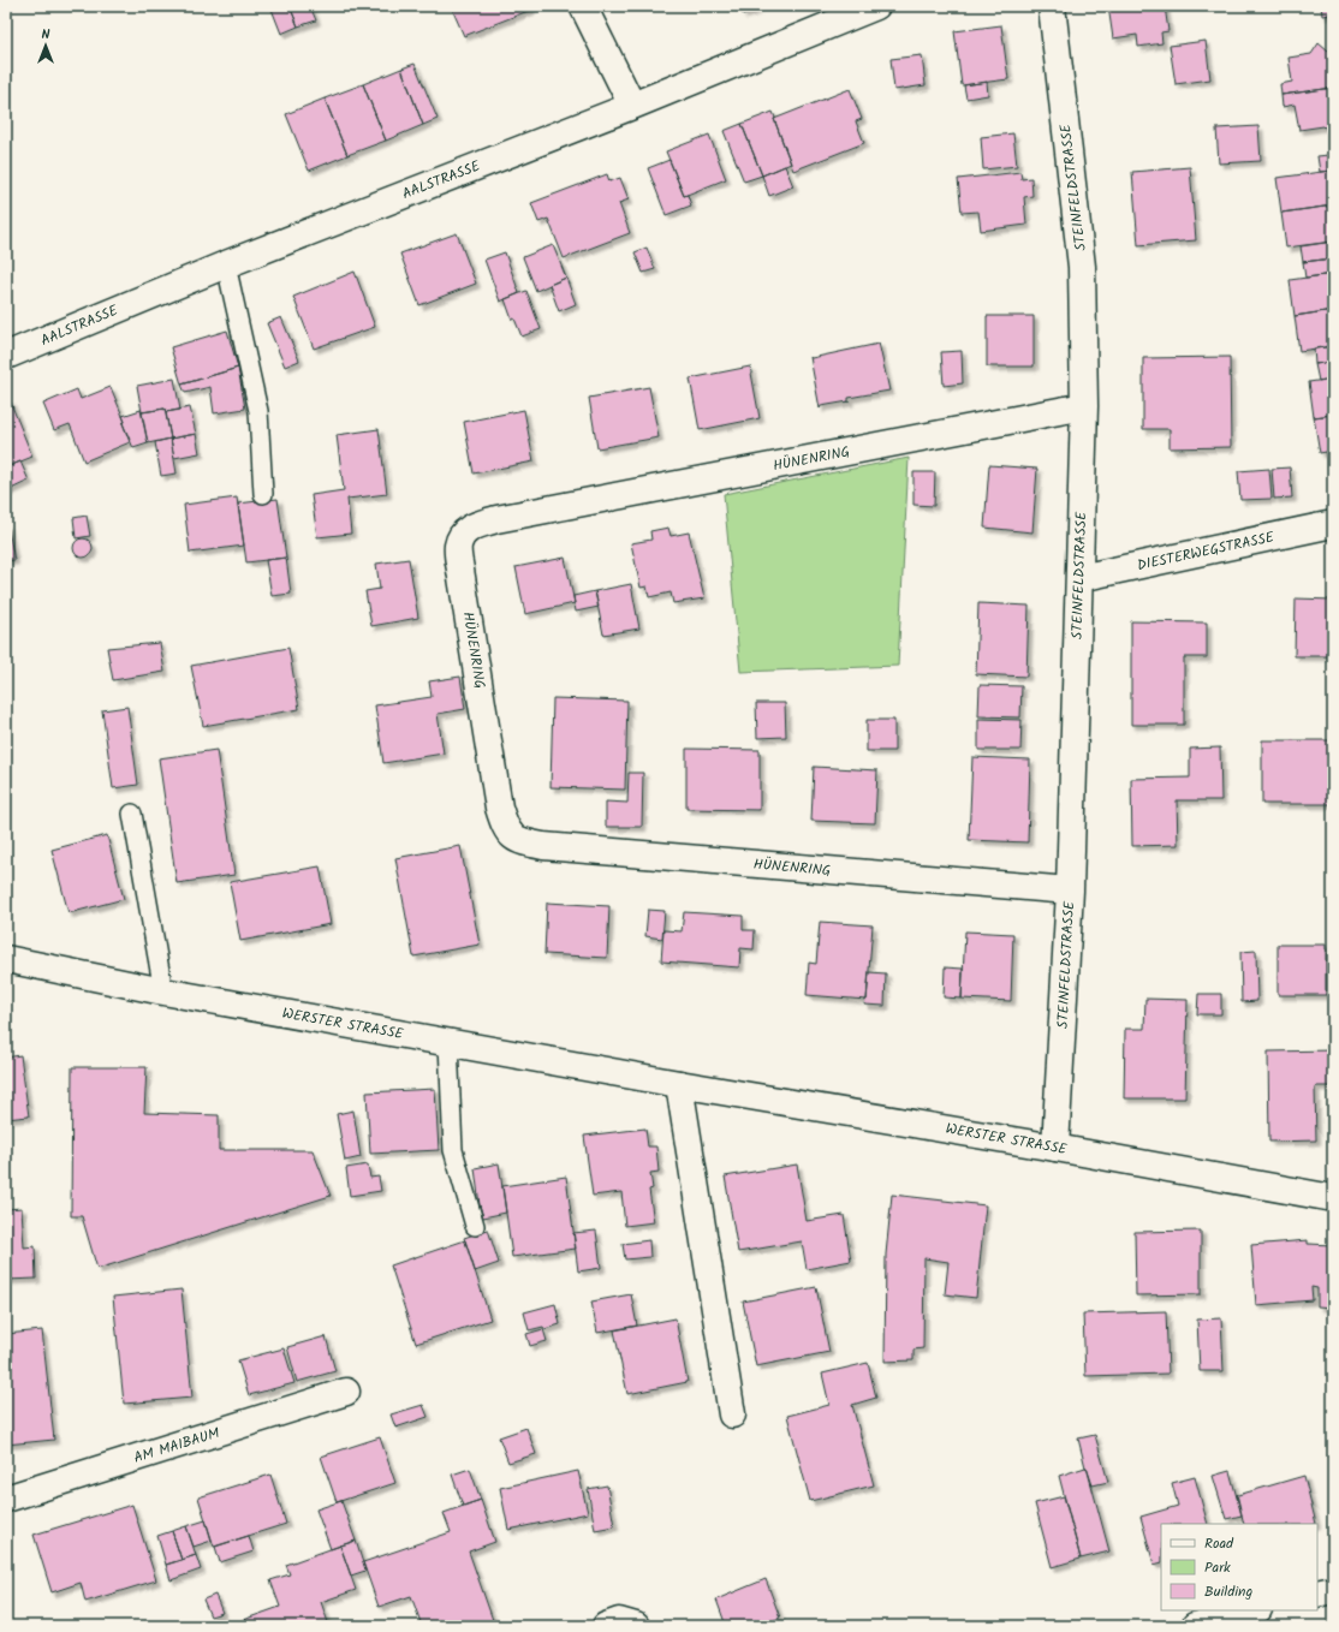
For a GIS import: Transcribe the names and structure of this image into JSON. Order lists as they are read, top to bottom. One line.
{"streets":{"street":["AALSTRASSE","STEINFELDSTRASSE","HÜNENRING","DIESTERWEGSTRASSE","WERSTER STRASSE","AM MAIBAUM"]},"crossings":[["STEINFELDSTRASSE","HÜNENRING"],["STEINFELDSTRASSE","DIESTERWEGSTRASSE"],["STEINFELDSTRASSE","WERSTER STRASSE"]],"legend":["Road","Park","Building"],"north":"top"}
